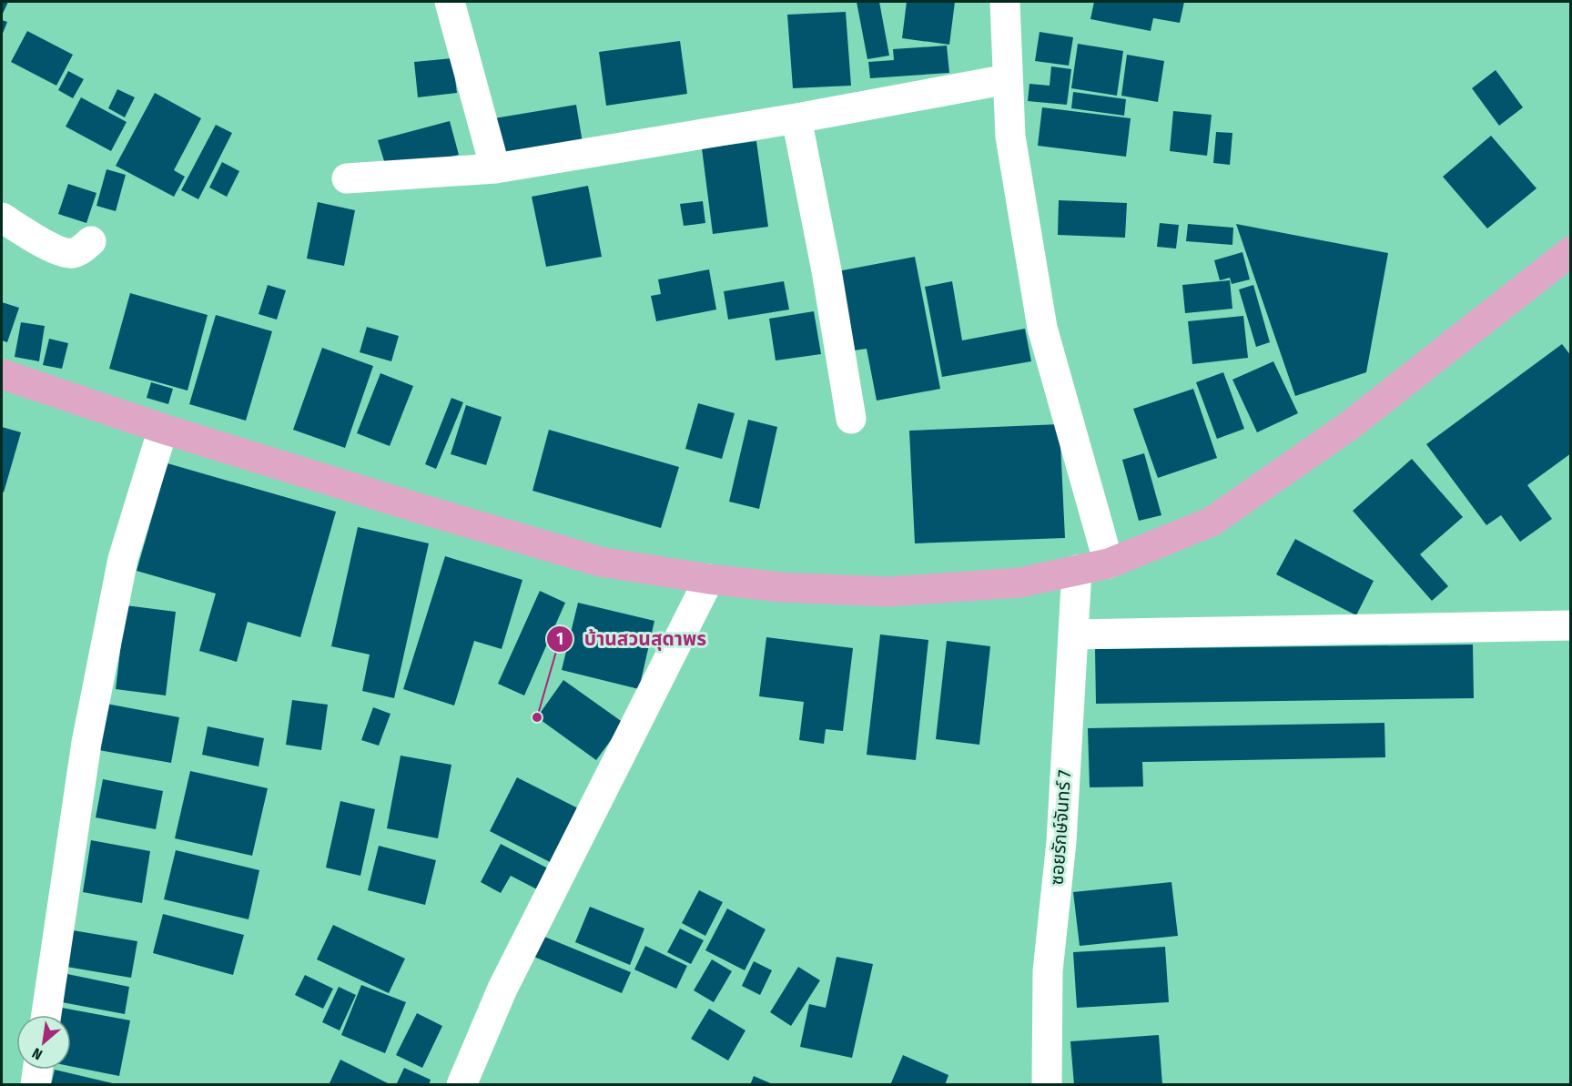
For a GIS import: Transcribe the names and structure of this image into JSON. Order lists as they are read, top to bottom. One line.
{"streets":{"street":["ซอยรักษ์จันทร์ 7"]},"places":["บ้านสวนสุดาพร"],"north":"bottom left"}
